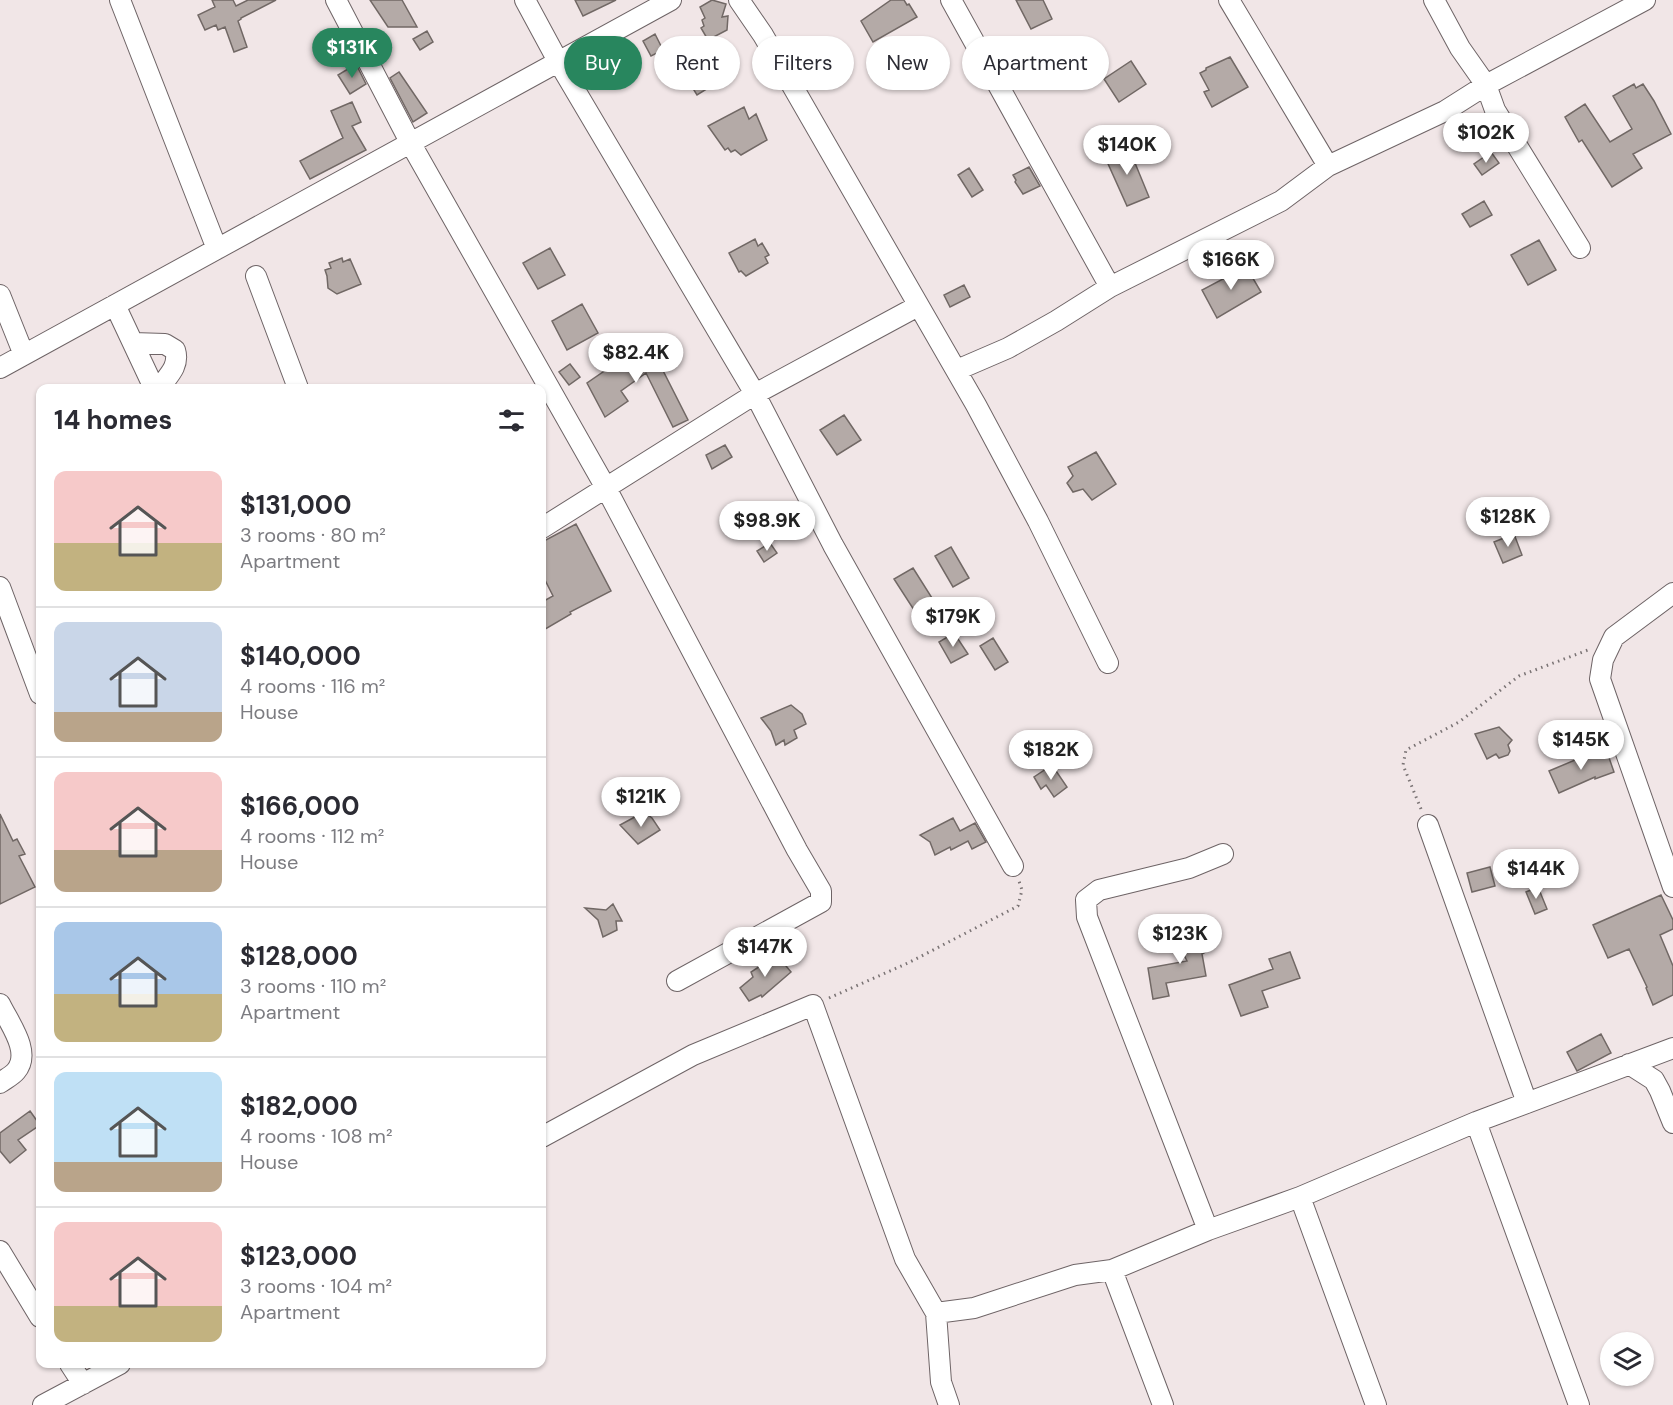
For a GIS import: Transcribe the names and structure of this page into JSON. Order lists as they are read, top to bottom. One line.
{"page":{"price":["$131K","$102K","$140K","$166K","$82.4K","$128K","$98.9K","$179K","$145K","$182K","$121K","$144K","$123K","$147K"],"chip":["Buy","Rent","Filters","New","Apartment"],"heading":"14 homes","list":[{"name":"$131,000","note":"3 rooms · 80 m² · Apartment"},{"name":"$140,000","note":"4 rooms · 116 m² · House"},{"name":"$166,000","note":"4 rooms · 112 m² · House"},{"name":"$128,000","note":"3 rooms · 110 m² · Apartment"},{"name":"$182,000","note":"4 rooms · 108 m² · House"},{"name":"$123,000","note":"3 rooms · 104 m² · Apartment"}]}}
